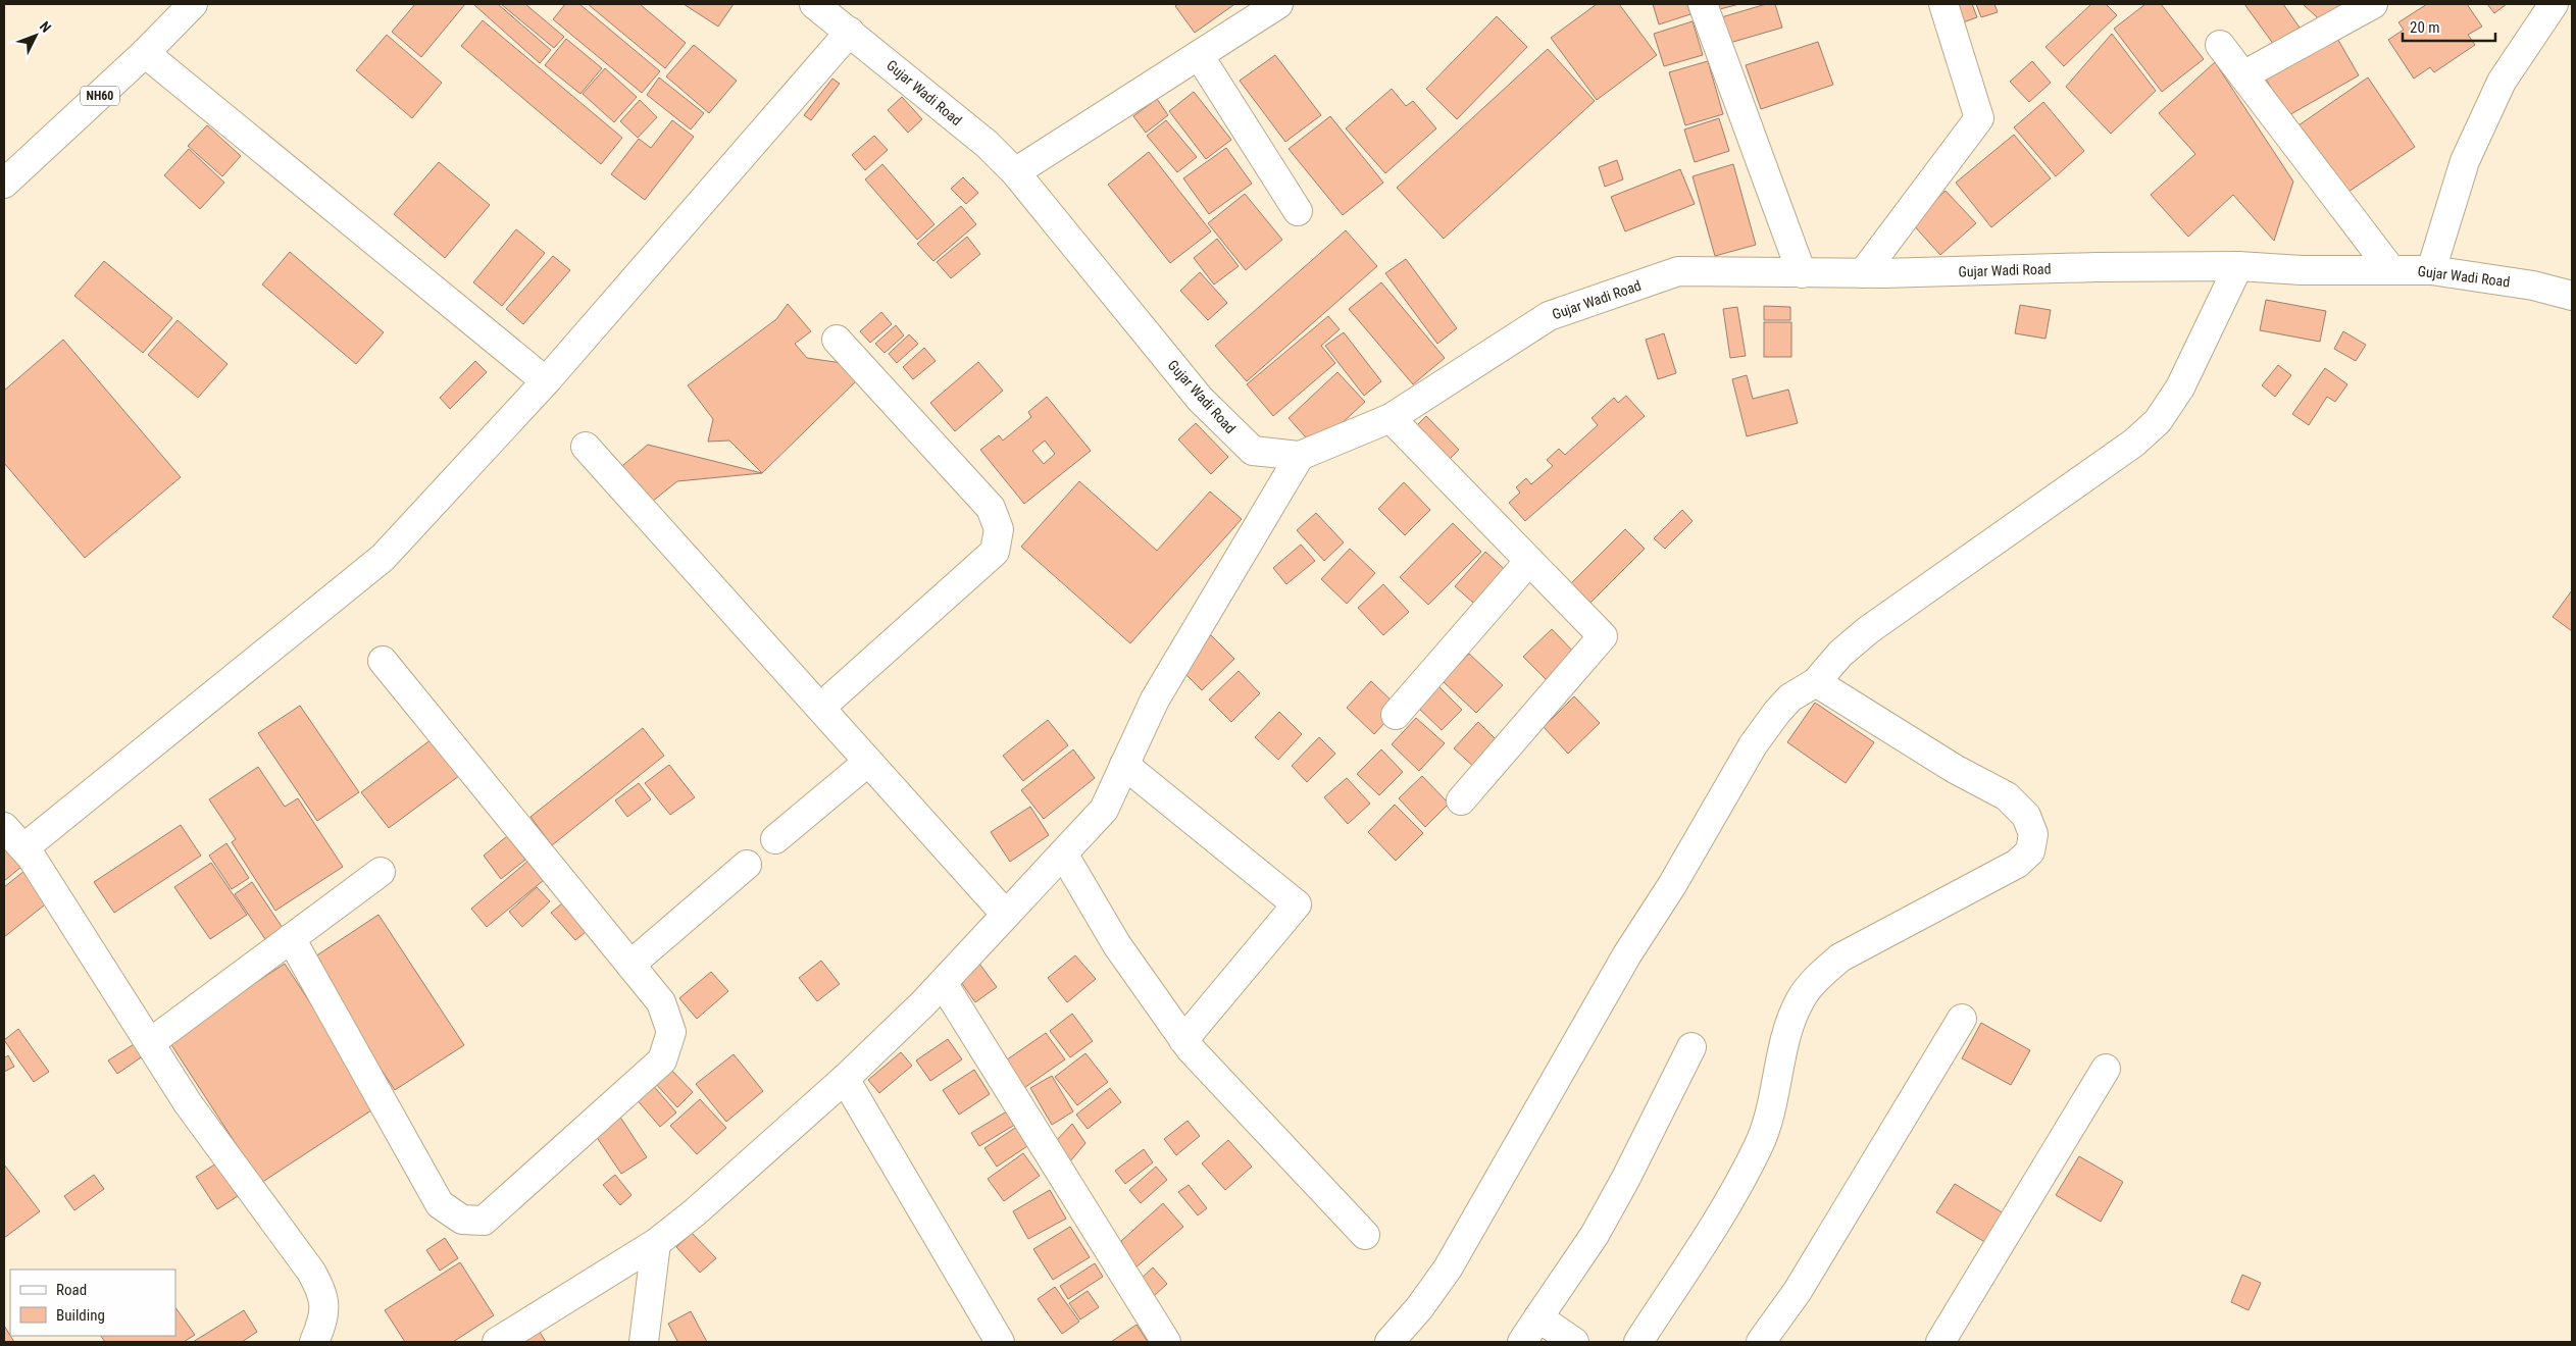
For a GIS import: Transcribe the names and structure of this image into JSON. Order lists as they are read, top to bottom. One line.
{"streets":{"main road":["Gujar Wadi Road","NH60"]},"legend":["Road","Building"],"scale_bar":"20 m","north":"top right"}
